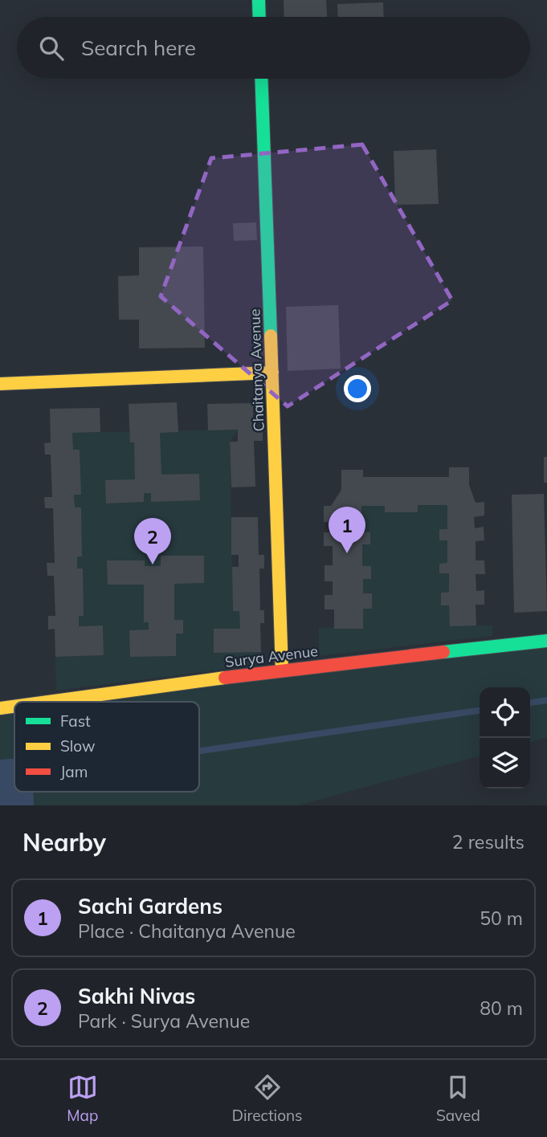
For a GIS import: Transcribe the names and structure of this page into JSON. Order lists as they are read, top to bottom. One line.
{"streets":{"street":["Chaitanya Avenue","Surya Avenue"]},"crossings":[["Chaitanya Avenue","Surya Avenue"]],"legend":["Fast","Slow","Jam"],"page":{"search":"Search here","pins":["1","2"],"heading":["Nearby","2 results"],"list":[{"mark":"1","name":"Sachi Gardens","note":"Place · Chaitanya Avenue","value":"50 m"},{"mark":"2","name":"Sakhi Nivas","note":"Park · Surya Avenue","value":"80 m"}],"nav":["Map","Directions","Saved"]}}
